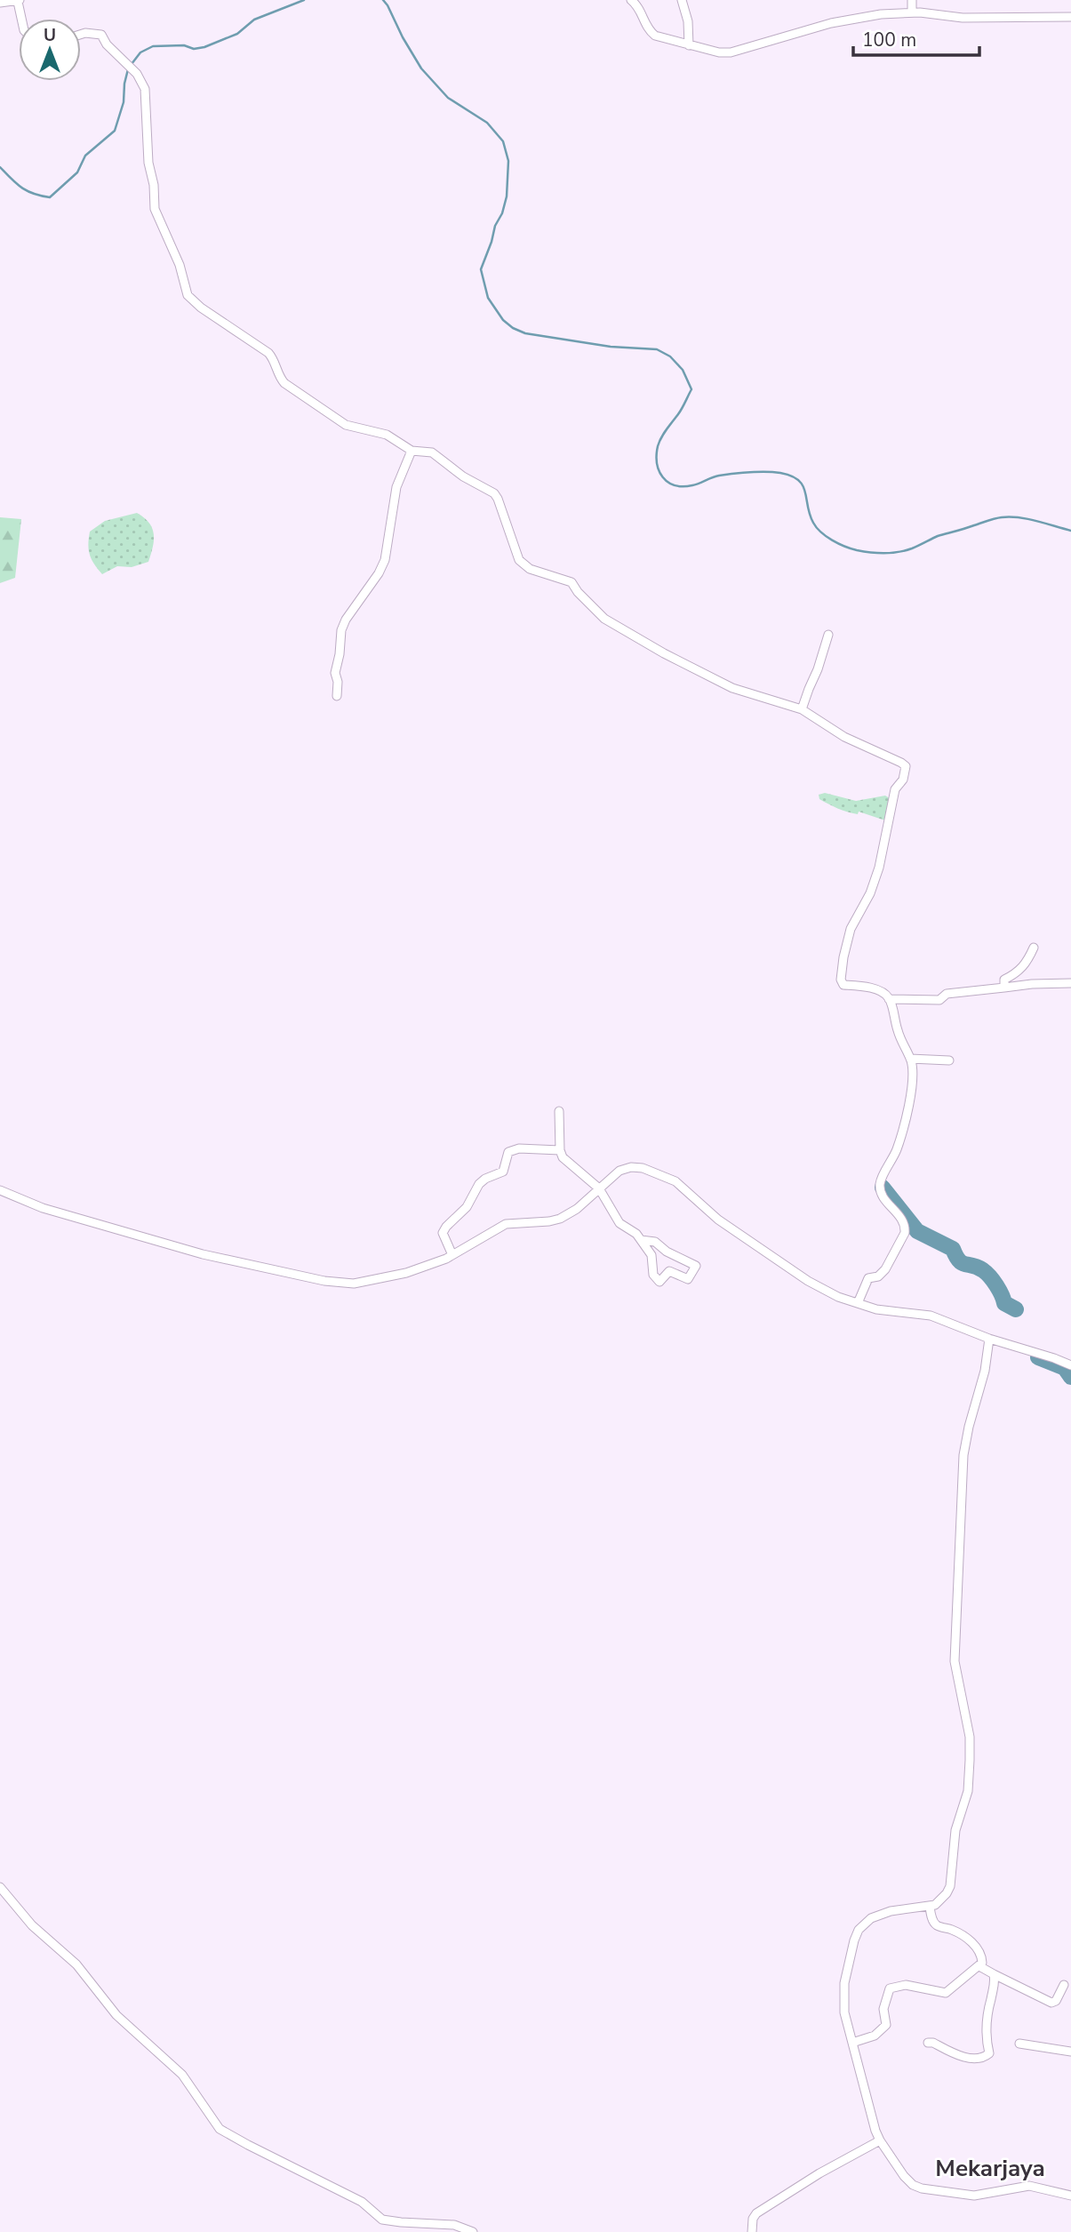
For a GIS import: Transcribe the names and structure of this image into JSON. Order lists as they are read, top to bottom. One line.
{"districts":["Mekarjaya"],"scale_bar":"100 m","north":"top"}
